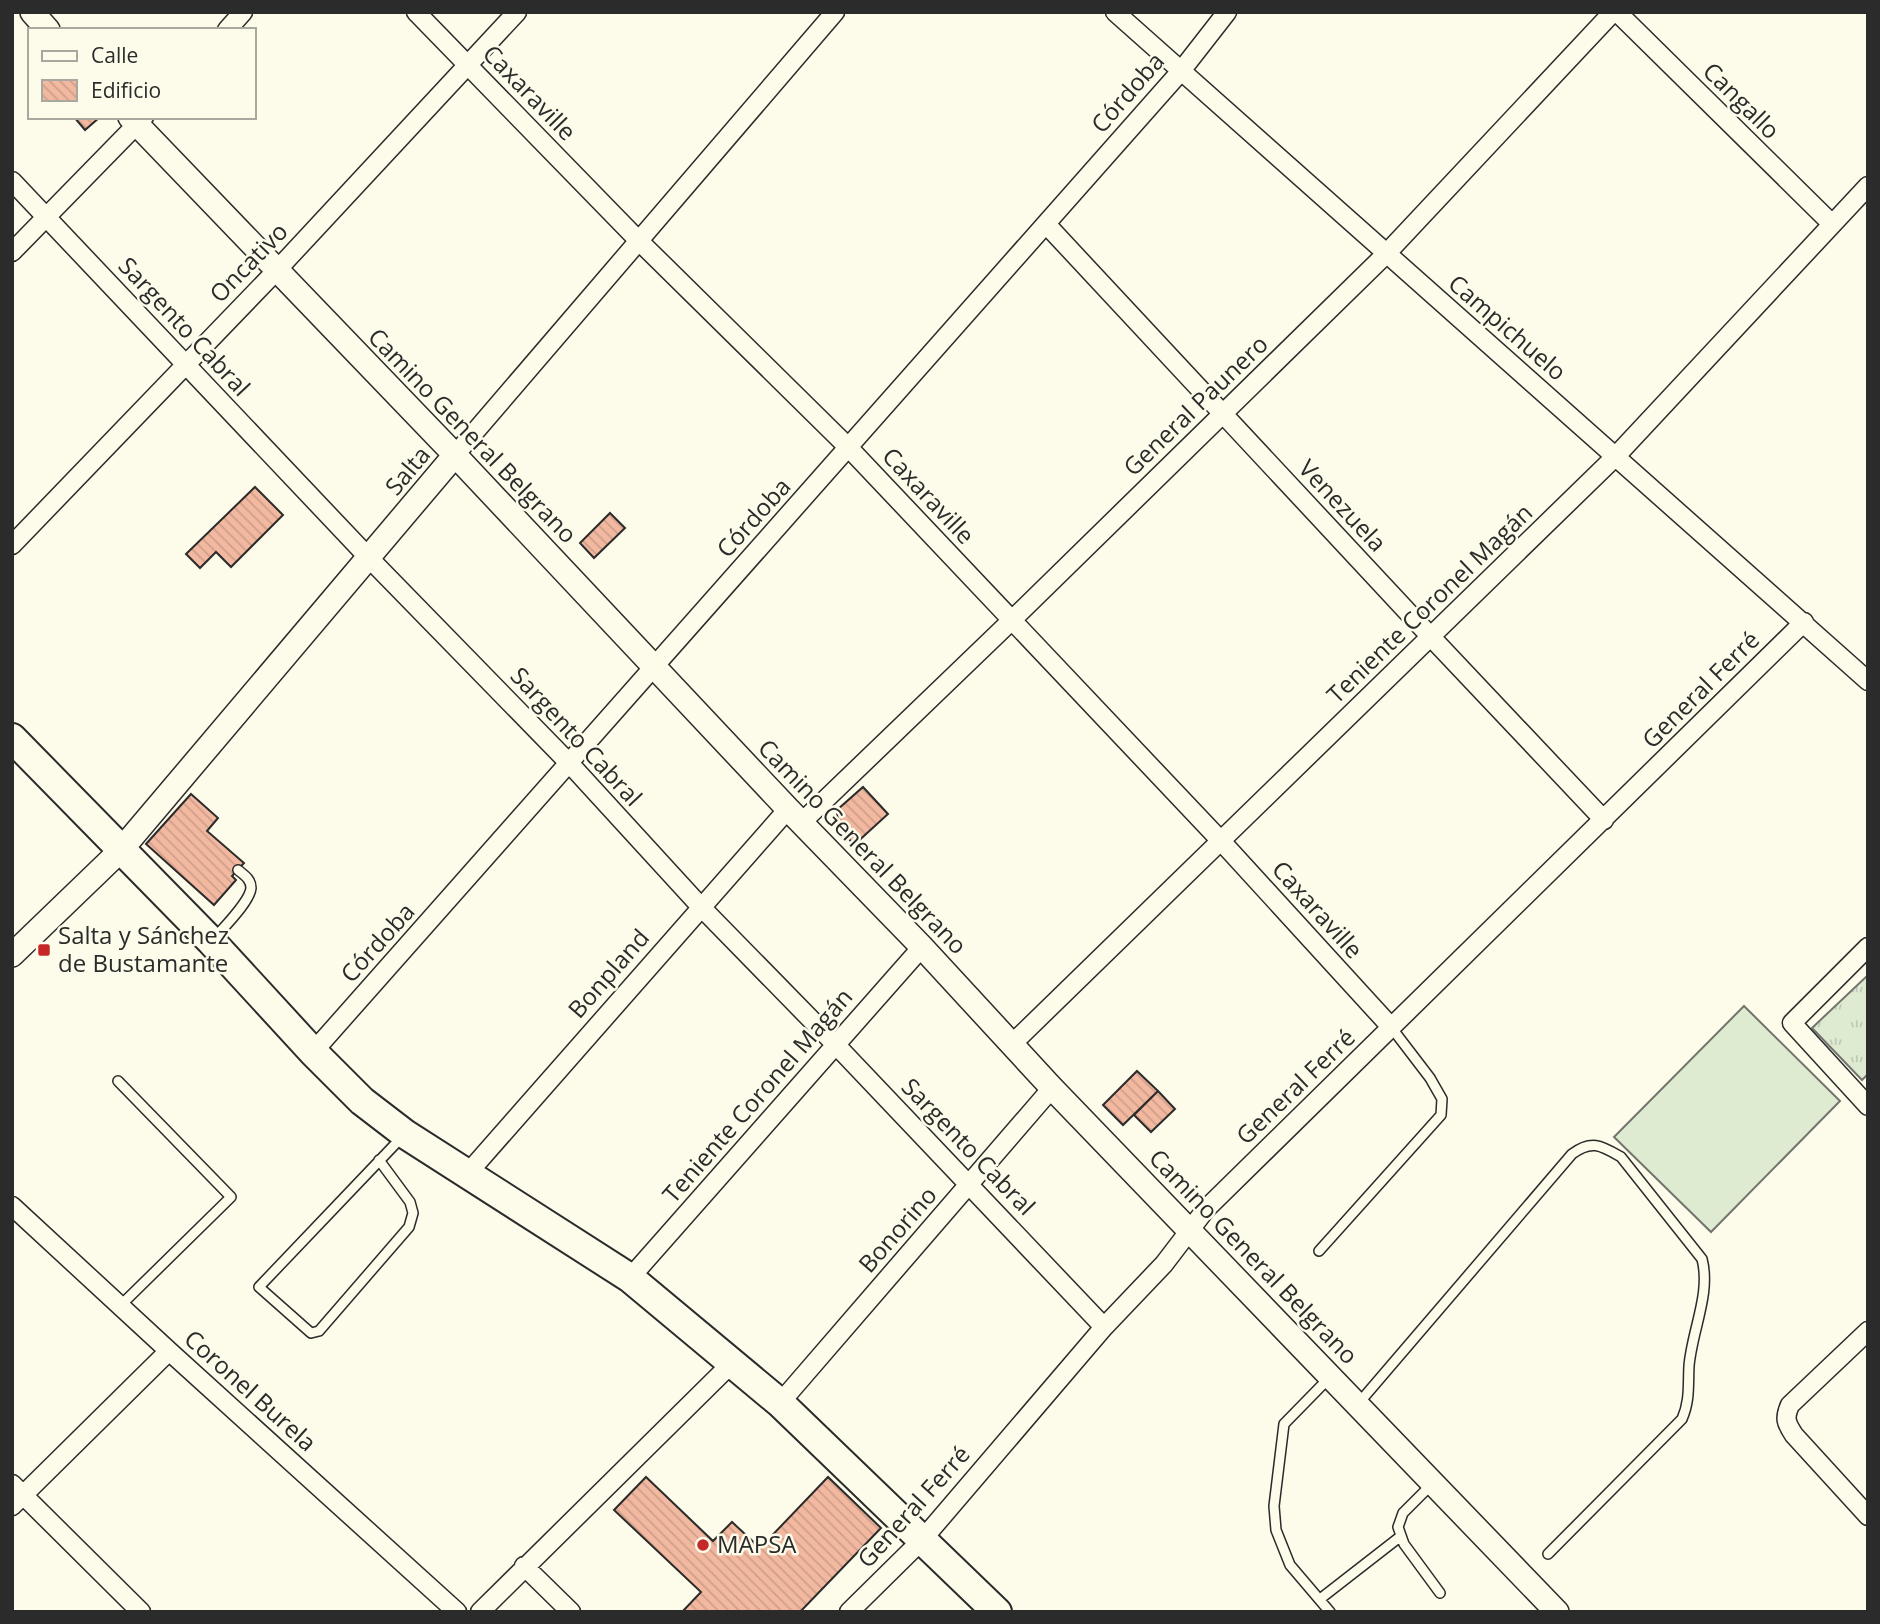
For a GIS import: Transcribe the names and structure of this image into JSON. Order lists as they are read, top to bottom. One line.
{"streets":{"street":["Caxaraville","Córdoba","Cangallo","Oncativo","Sargento Cabral","Campichuelo","General Paunero","Camino General Belgrano","Salta","Venezuela","Teniente Coronel Magán","General Ferré","Bonpland","Bonorino","Coronel Burela"]},"crossings":[["Caxaraville","Córdoba"],["Caxaraville","Oncativo"],["Caxaraville","General Paunero"],["Caxaraville","Salta"],["Caxaraville","Teniente Coronel Magán"],["Caxaraville","General Ferré"],["Córdoba","Sargento Cabral"],["Córdoba","Campichuelo"],["Córdoba","Camino General Belgrano"],["Córdoba","Venezuela"],["Cangallo","General Paunero"],["Cangallo","Teniente Coronel Magán"],["Oncativo","Sargento Cabral"],["Oncativo","Camino General Belgrano"],["Sargento Cabral","Salta"],["Sargento Cabral","Teniente Coronel Magán"],["Sargento Cabral","General Ferré"],["Sargento Cabral","Bonpland"],["Sargento Cabral","Bonorino"],["Campichuelo","General Paunero"],["Campichuelo","Teniente Coronel Magán"],["Campichuelo","General Ferré"],["General Paunero","Camino General Belgrano"],["General Paunero","Venezuela"],["General Paunero","Bonpland"],["Camino General Belgrano","Salta"],["Camino General Belgrano","Teniente Coronel Magán"],["Camino General Belgrano","General Ferré"],["Camino General Belgrano","Bonpland"],["Camino General Belgrano","Bonorino"],["Venezuela","Teniente Coronel Magán"],["Venezuela","General Ferré"]],"places":{"transit":["Salta y Sánchez de Bustamante"],"other":["MAPSA"]},"legend":["Calle","Edificio"]}
